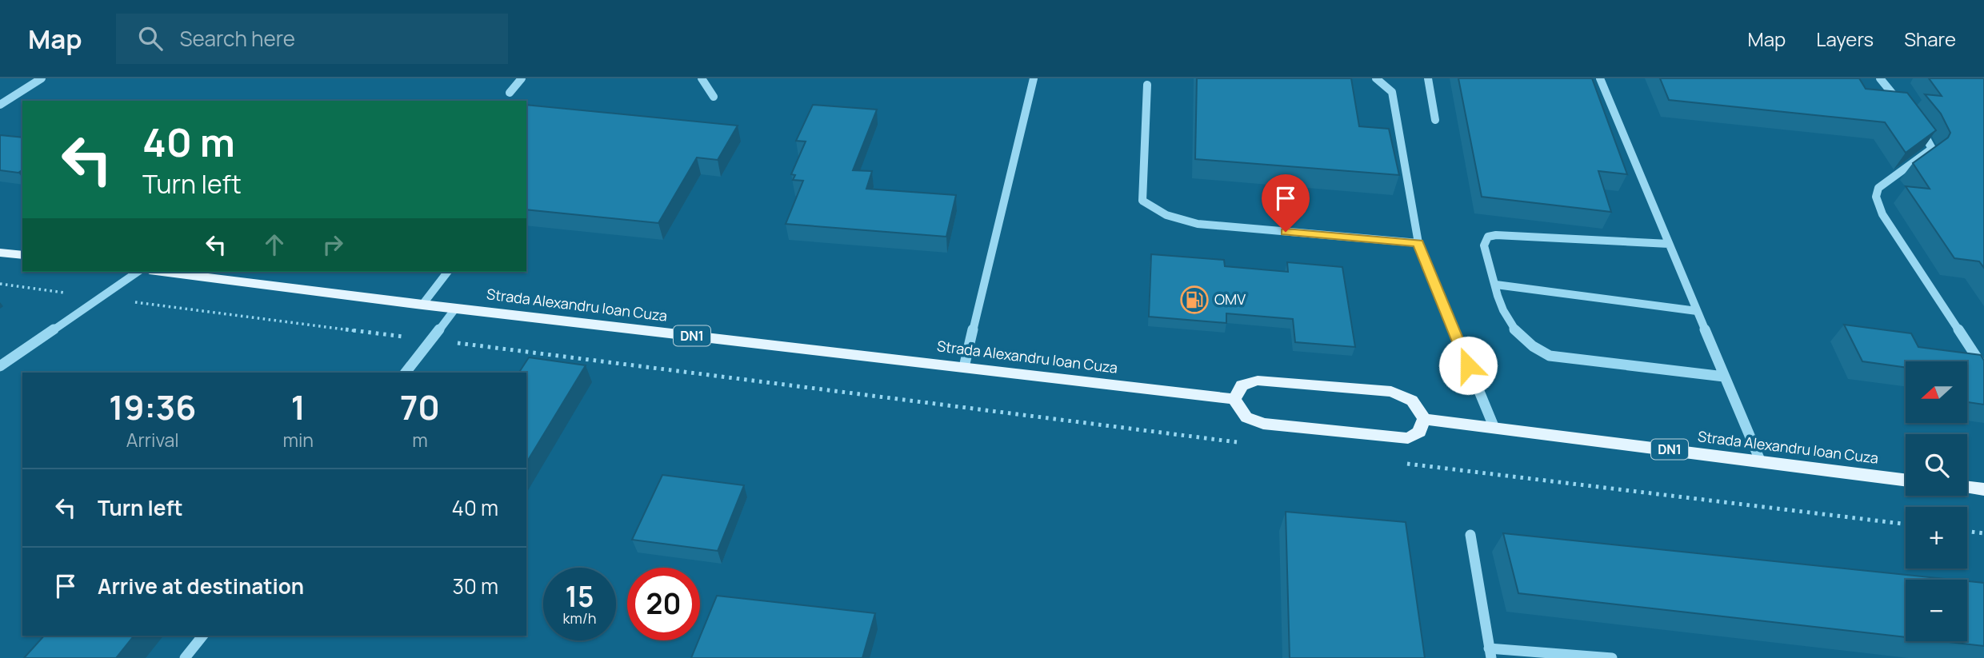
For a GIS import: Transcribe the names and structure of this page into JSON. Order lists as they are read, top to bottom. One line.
{"streets":{"main road":["Strada Alexandru Ioan Cuza","DN1"]},"places":{"fuel station":["OMV"]},"north":"left","page":{"header":"Map","search":"Search here","nav":["Map","Layers","Share"],"turn":["40 m","Turn left"],"map_buttons":["+","−"],"eta":["19:36","Arrival","1","min","70","m"],"list":[{"name":"Turn left","value":"40 m"},{"name":"Arrive at destination","value":"30 m"}],"speed":"15 km/h","limit":"20"}}
